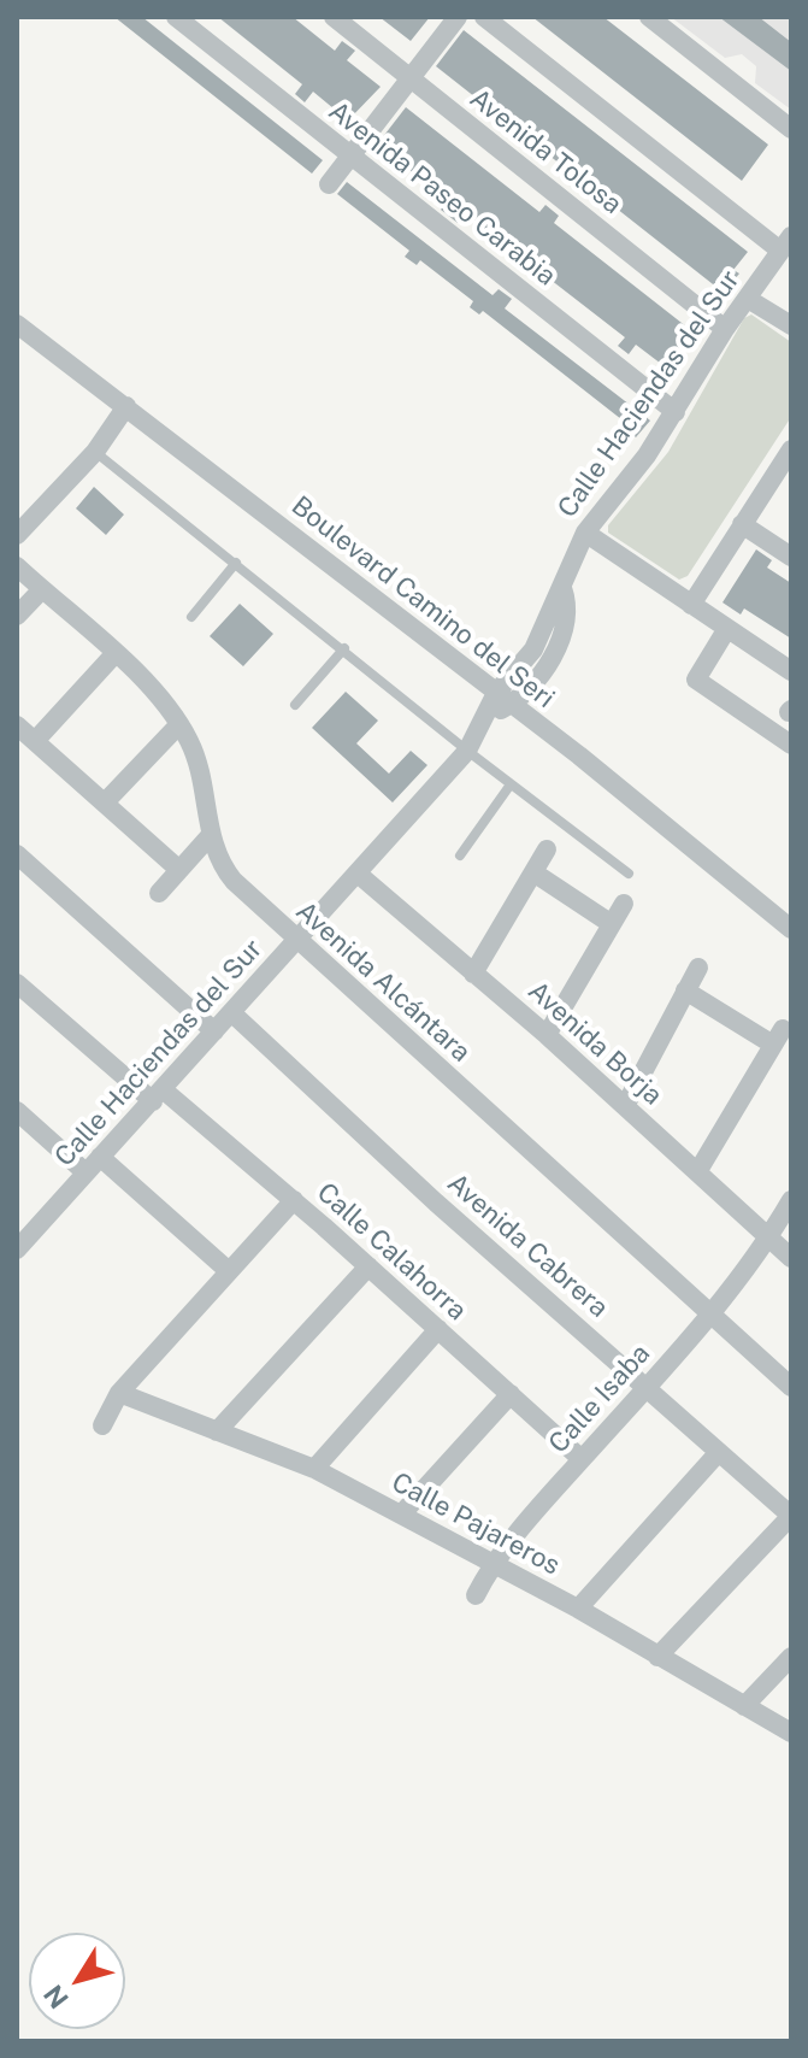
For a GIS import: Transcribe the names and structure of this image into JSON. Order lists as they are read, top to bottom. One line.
{"streets":{"street":["Avenida Tolosa","Avenida Paseo Carabia","Calle Haciendas del Sur","Boulevard Camino del Seri","Avenida Alcántara","Avenida Borja","Avenida Cabrera","Calle Calahorra","Calle Isaba","Calle Pajareros"]},"crossings":[["Avenida Tolosa","Calle Haciendas del Sur"],["Avenida Paseo Carabia","Calle Haciendas del Sur"],["Calle Haciendas del Sur","Boulevard Camino del Seri"],["Calle Haciendas del Sur","Avenida Alcántara"],["Calle Haciendas del Sur","Avenida Borja"],["Calle Haciendas del Sur","Avenida Cabrera"],["Calle Haciendas del Sur","Calle Calahorra"],["Avenida Alcántara","Calle Isaba"],["Avenida Borja","Calle Isaba"],["Avenida Cabrera","Calle Isaba"],["Calle Calahorra","Calle Isaba"],["Calle Isaba","Calle Pajareros"]],"north":"bottom left"}
